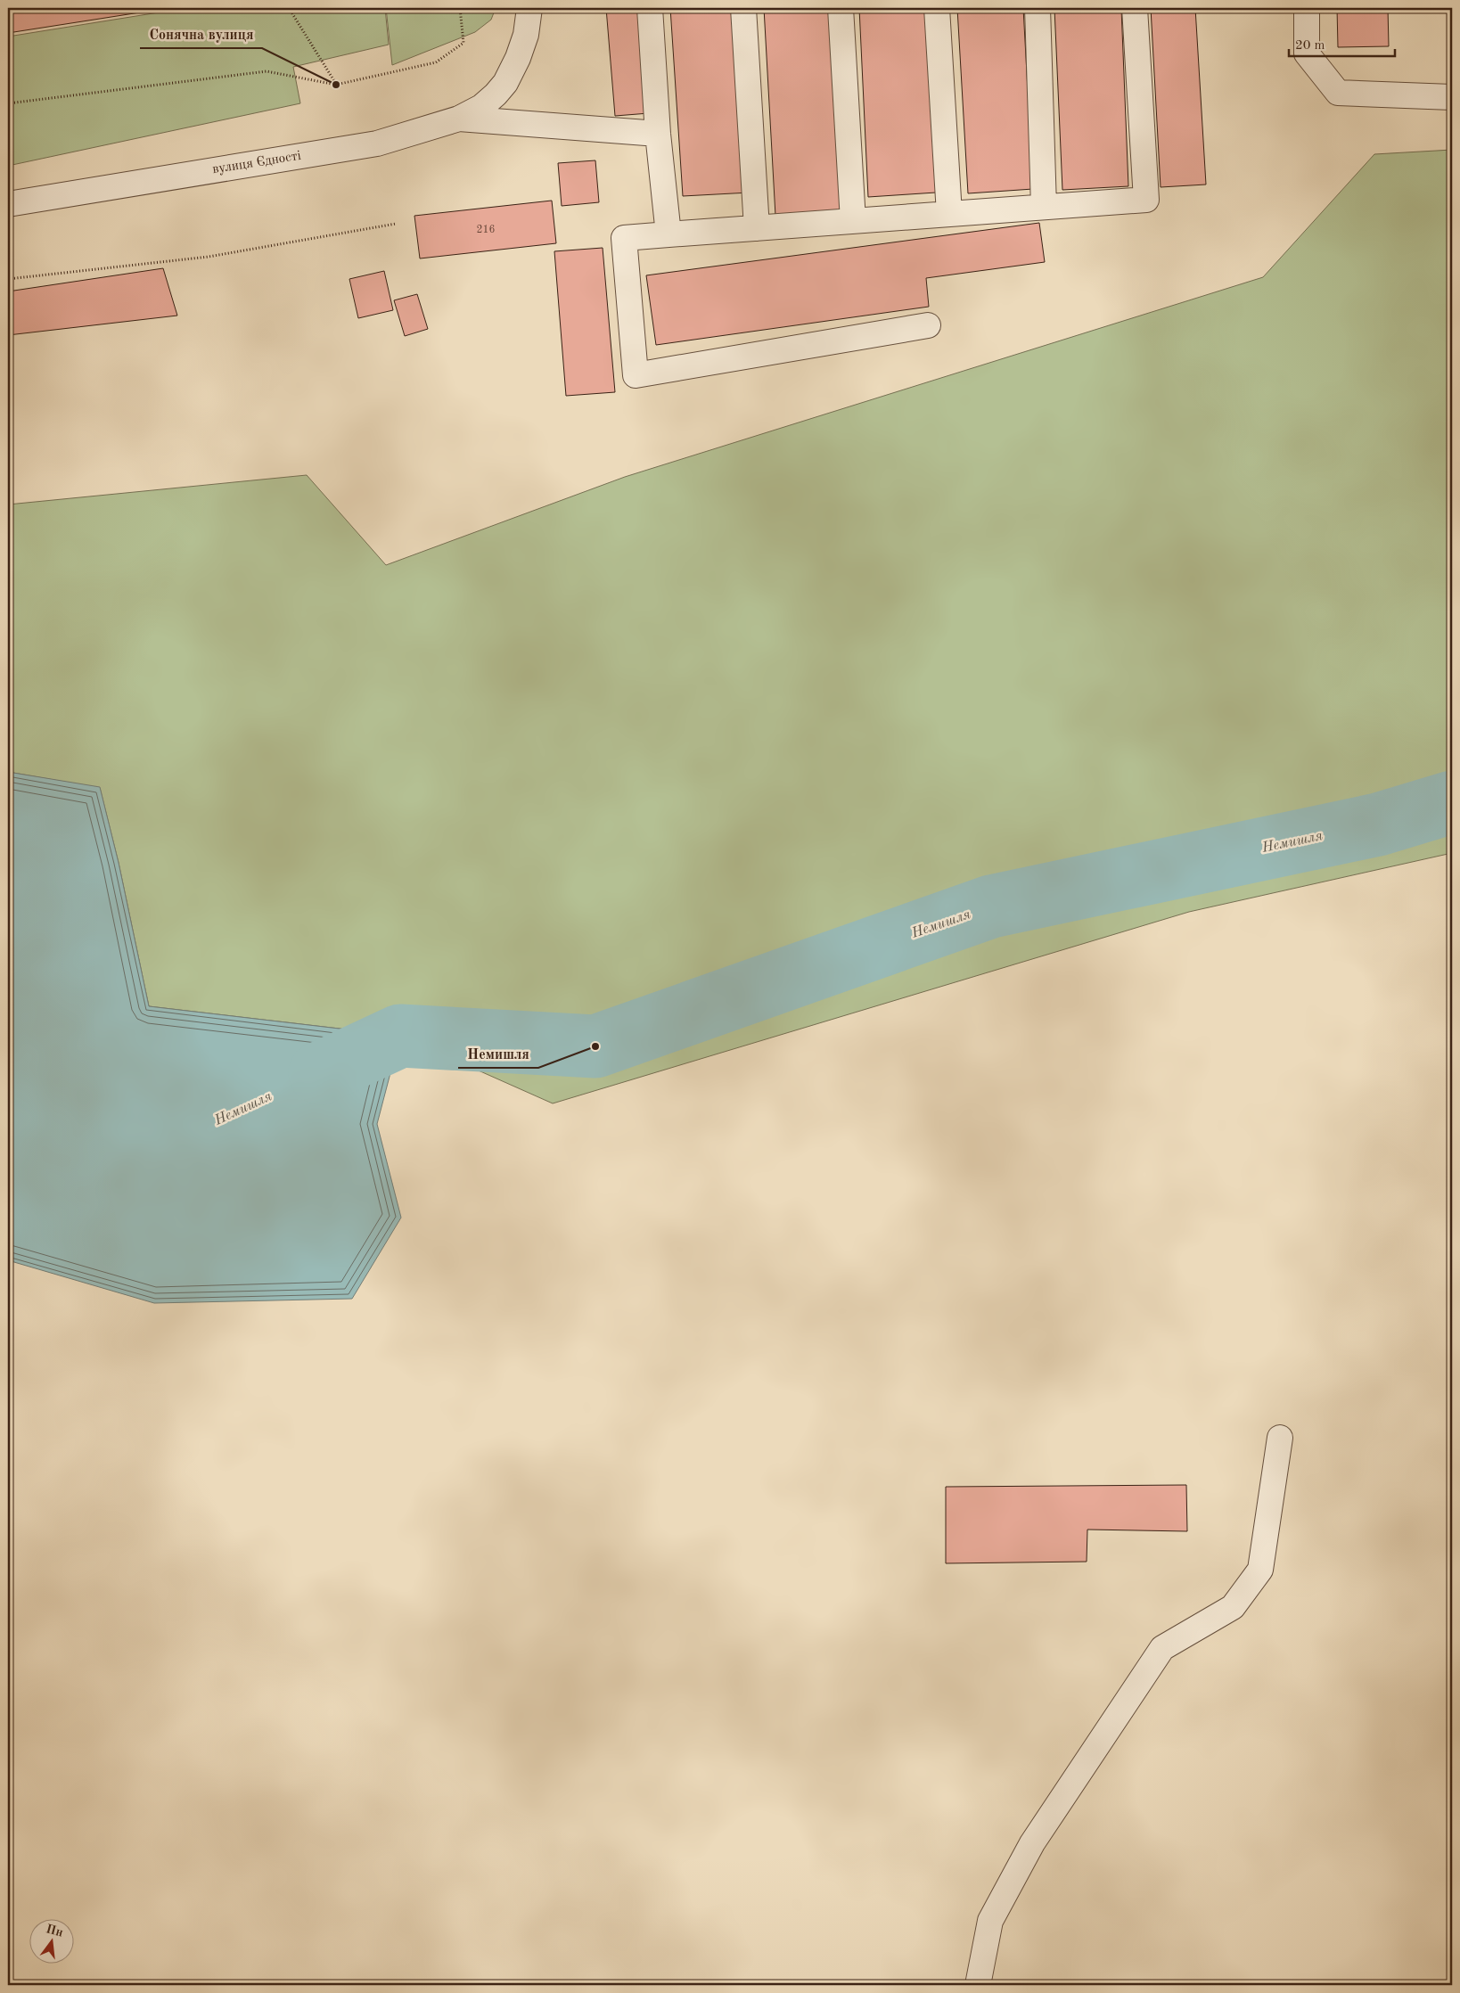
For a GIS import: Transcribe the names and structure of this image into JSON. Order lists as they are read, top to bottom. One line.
{"streets":{"street":["вулиця Єдності"]},"water":["Немишля"],"places":["Сонячна вулиця","Немишля"],"house_numbers":["216"],"scale_bar":"20 m","north":"top"}
